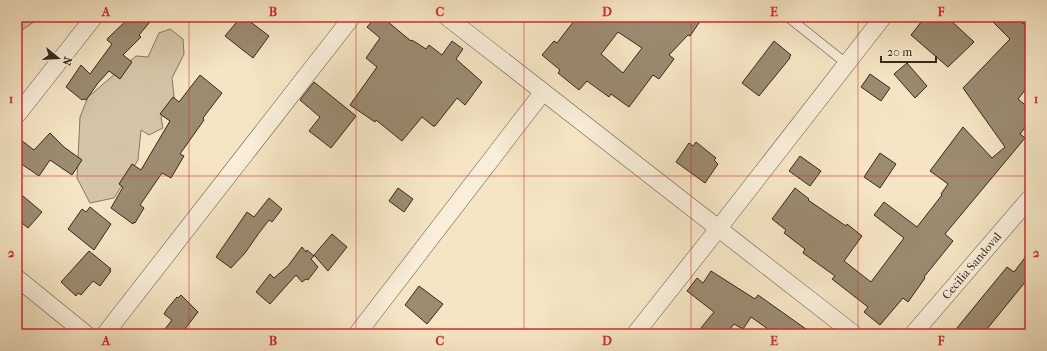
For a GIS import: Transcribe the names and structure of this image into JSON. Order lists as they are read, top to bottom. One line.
{"streets":{"street":["Cecilia Sandoval"]},"scale_bar":"20 m","north":"right","grid":{"columns":["A","B","C","D","E","F"],"rows":["1","2"]}}
